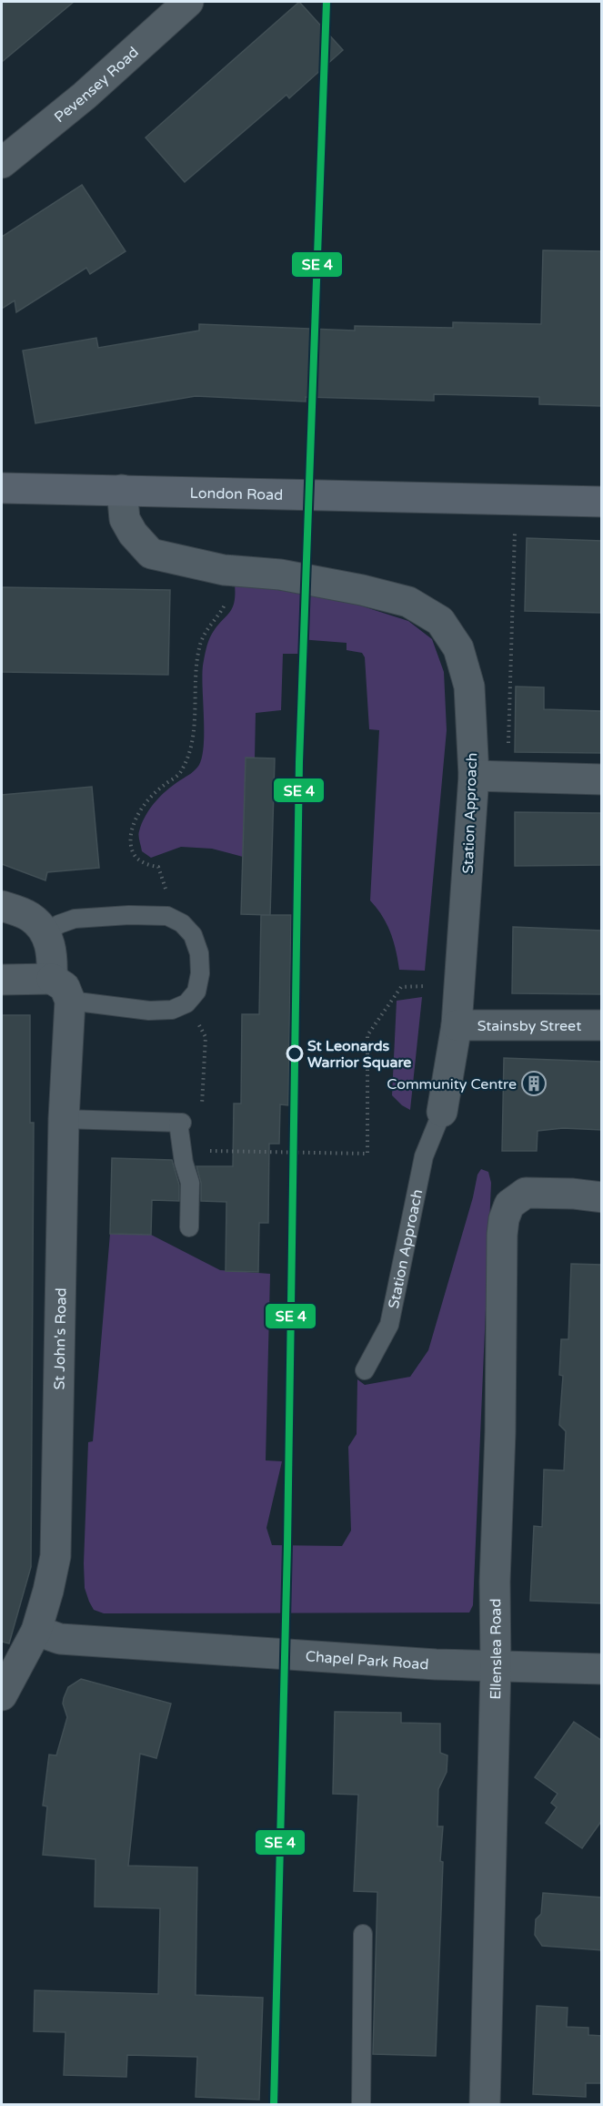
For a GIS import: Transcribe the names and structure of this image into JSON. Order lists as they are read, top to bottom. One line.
{"streets":{"main road":["London Road"],"street":["Pevensey Road","Station Approach","Stainsby Street","St John's Road","Ellenslea Road","Chapel Park Road"]},"crossings":[["London Road","Station Approach"],["Station Approach","Stainsby Street"],["St John's Road","Chapel Park Road"],["Ellenslea Road","Chapel Park Road"]],"places":{"other":["St Leonards Warrior Square"],"building":["Community Centre"]}}
